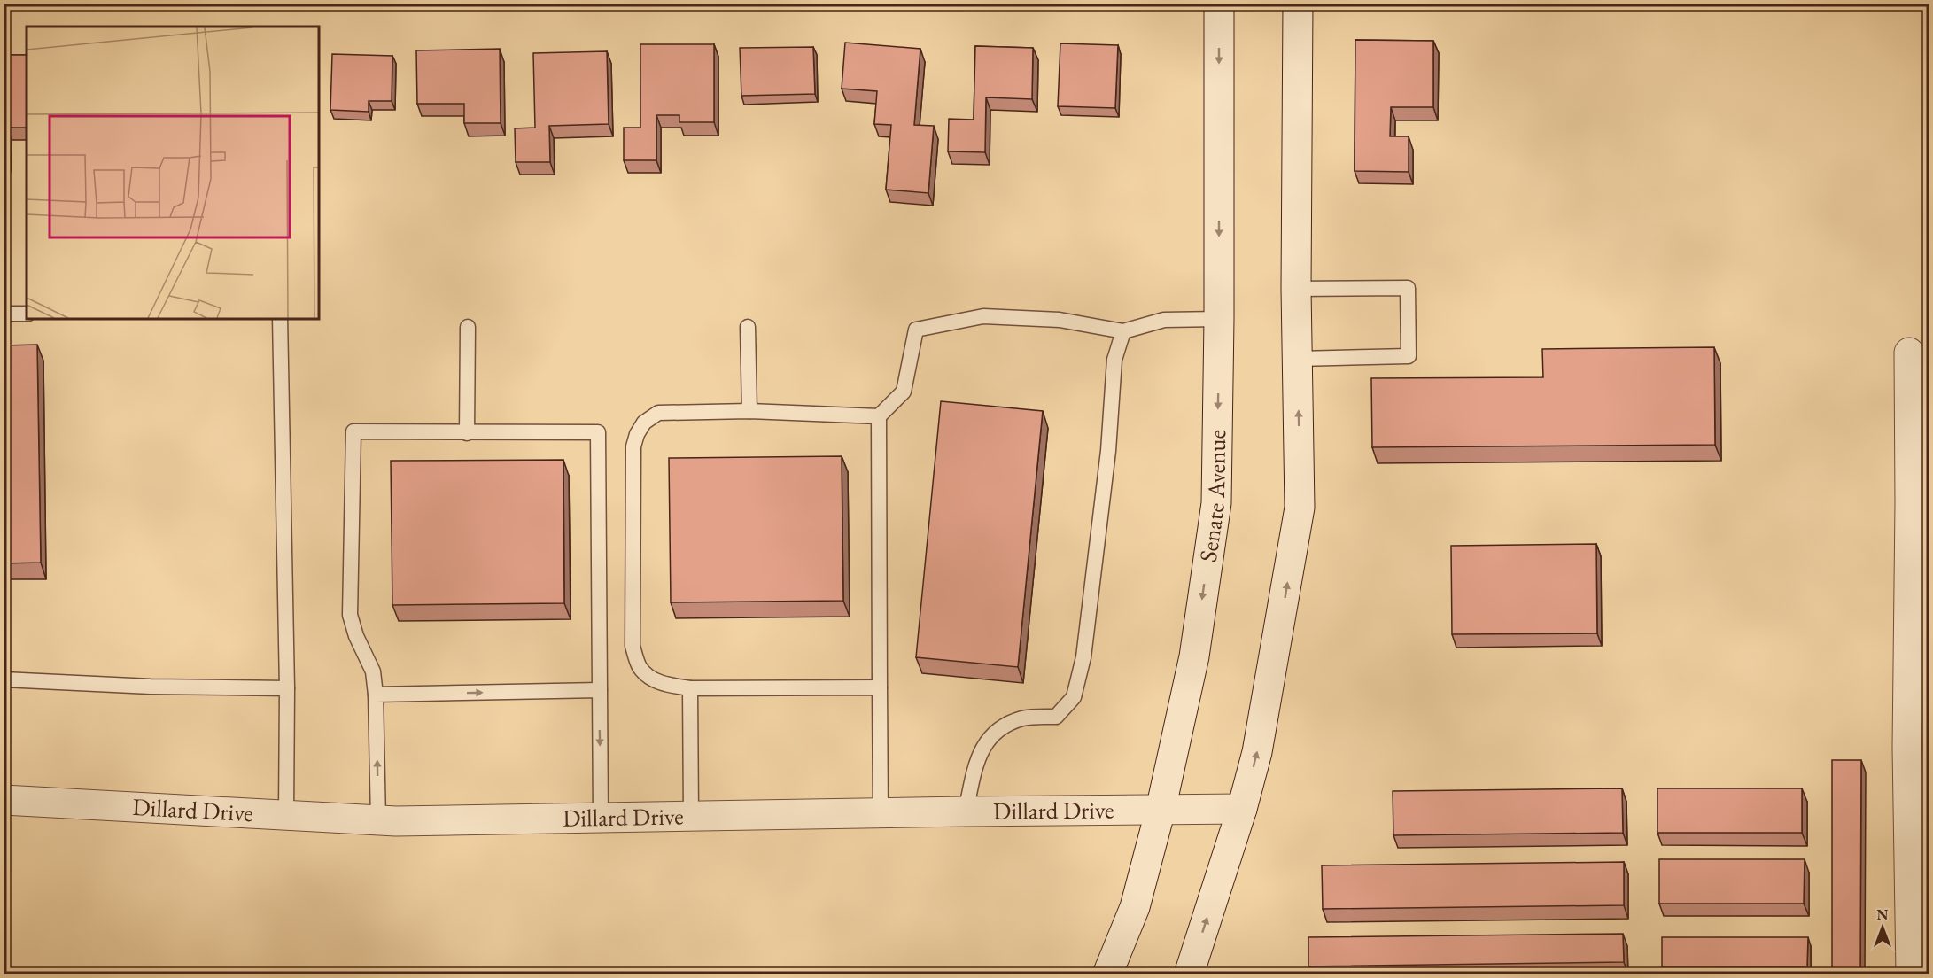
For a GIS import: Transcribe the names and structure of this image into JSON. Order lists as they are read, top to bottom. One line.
{"streets":{"street":["Senate Avenue","Dillard Drive"]},"crossings":[["Senate Avenue","Dillard Drive"]],"north":"top"}
